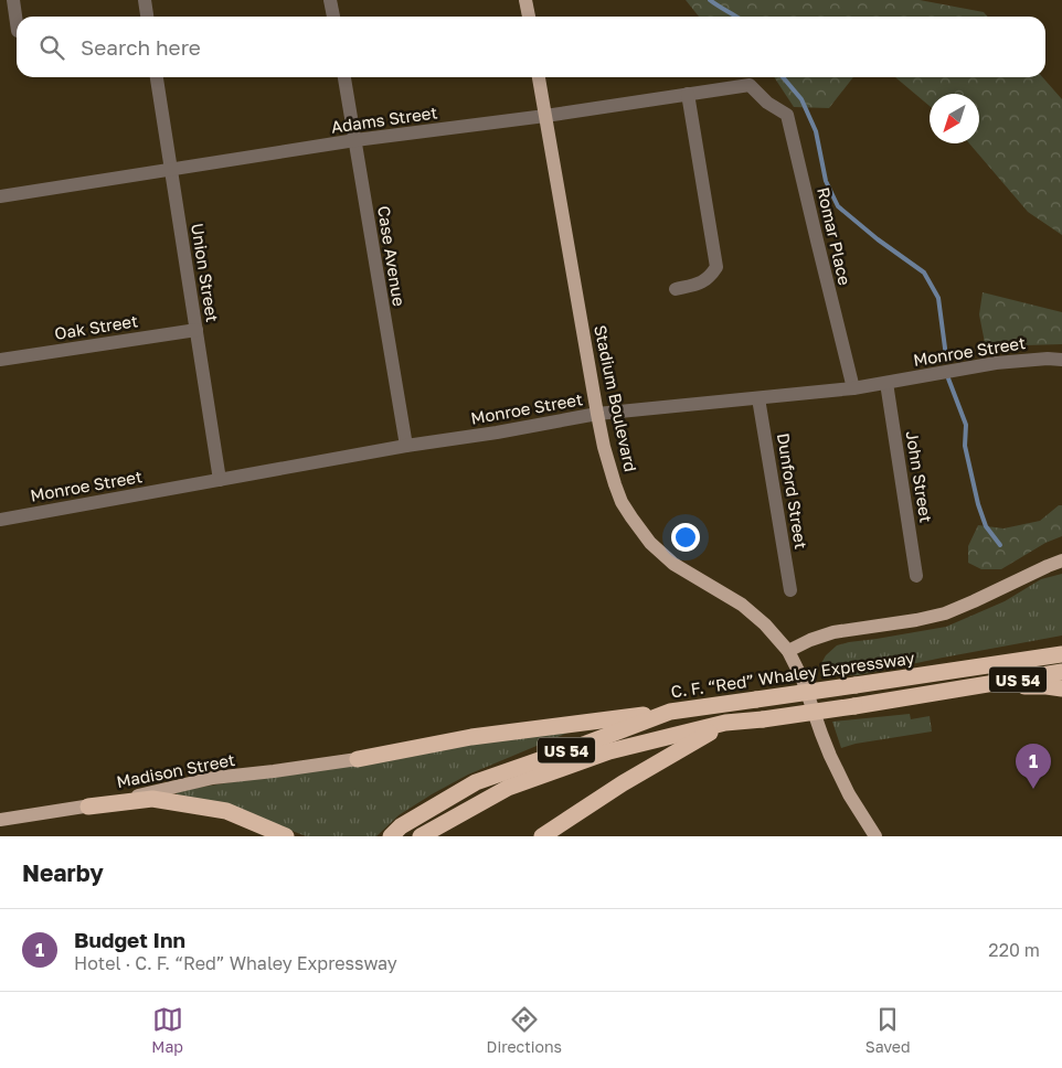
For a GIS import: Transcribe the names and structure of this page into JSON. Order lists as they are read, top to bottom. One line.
{"streets":{"highway":["C. F. “Red” Whaley Expressway","US 54"],"main road":["Stadium Boulevard","Madison Street"],"street":["Adams Street","Romar Place","Case Avenue","Union Street","Oak Street","Monroe Street","John Street","Dunford Street"]},"crossings":[["Adams Street","Romar Place"],["Adams Street","Case Avenue"],["Adams Street","Union Street"],["Adams Street","Stadium Boulevard"],["Romar Place","Monroe Street"],["Case Avenue","Monroe Street"],["Union Street","Oak Street"],["Union Street","Monroe Street"],["Monroe Street","Stadium Boulevard"],["Monroe Street","John Street"],["Monroe Street","Dunford Street"]],"north":"bottom left","page":{"search":"Search here","pins":"1","heading":"Nearby","list":[{"mark":"1","name":"Budget Inn","note":"Hotel · C. F. “Red” Whaley Expressway","value":"220 m"}],"nav":["Map","Directions","Saved"]}}
